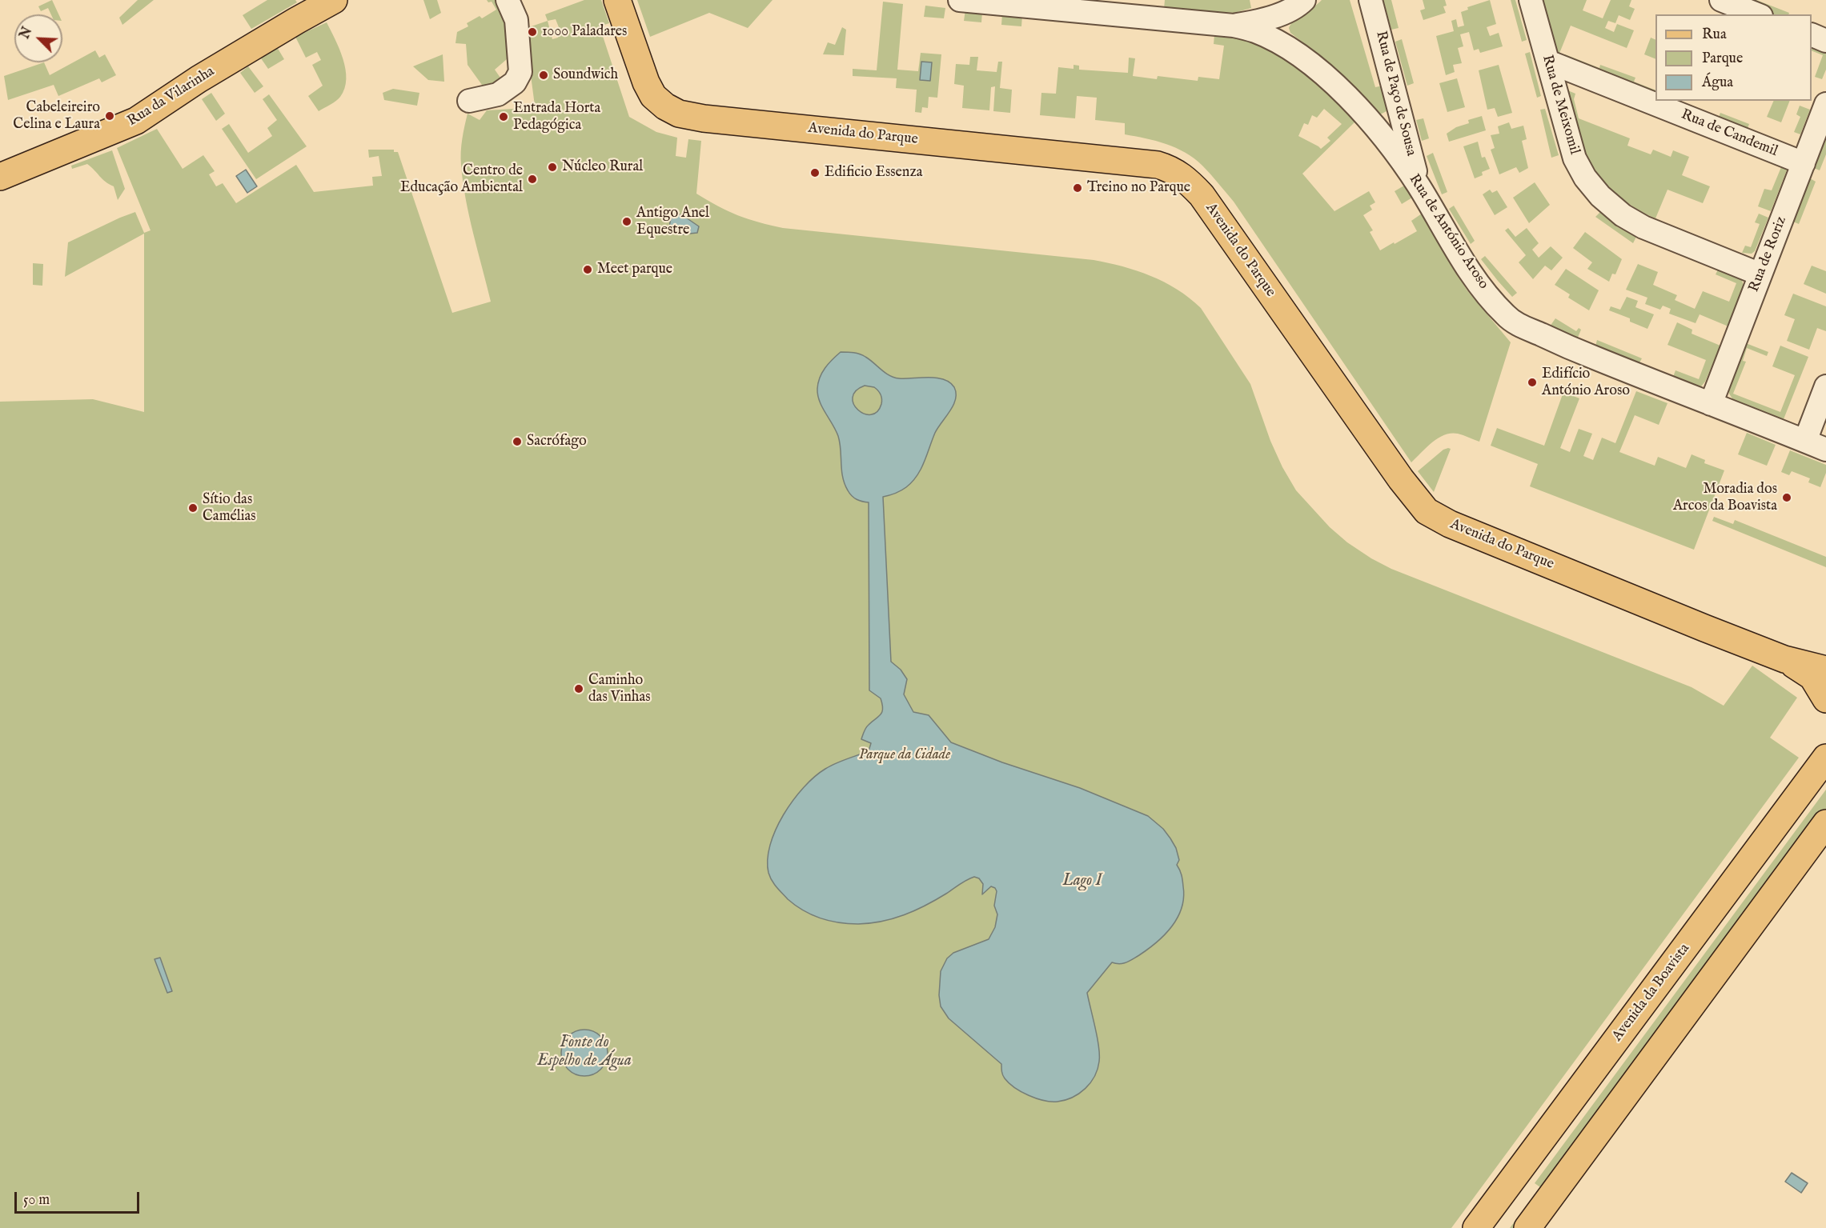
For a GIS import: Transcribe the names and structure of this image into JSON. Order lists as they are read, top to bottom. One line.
{"streets":{"main road":["Rua da Vilarinha","Avenida do Parque","Avenida da Boavista"],"street":["Rua de Paço de Sousa","Rua de Meixomil","Rua de Candemil","Rua de António Aroso","Rua de Roriz"]},"crossings":[["Rua de Paço de Sousa","Rua de António Aroso"],["Rua de Meixomil","Rua de Candemil"],["Rua de Meixomil","Rua de Roriz"],["Rua de Candemil","Rua de Roriz"],["Rua de António Aroso","Rua de Roriz"]],"water":["Lago I","Fonte do Espelho de Água"],"parks":["Parque da Cidade"],"places":["1000 Paladares","Soundwich","Cabeleireiro Celina e Laura","Entrada Horta Pedagógica","Núcleo Rural","Edificio Essenza","Centro de Educação Ambiental","Treino no Parque","Antigo Anel Equestre","Meet parque","Edifício António Aroso","Sacrófago","Moradia dos Arcos da Boavista","Sítio das Camélias","Caminho das Vinhas"],"legend":["Rua","Parque","Água"],"scale_bar":"50 m","north":"top left"}
